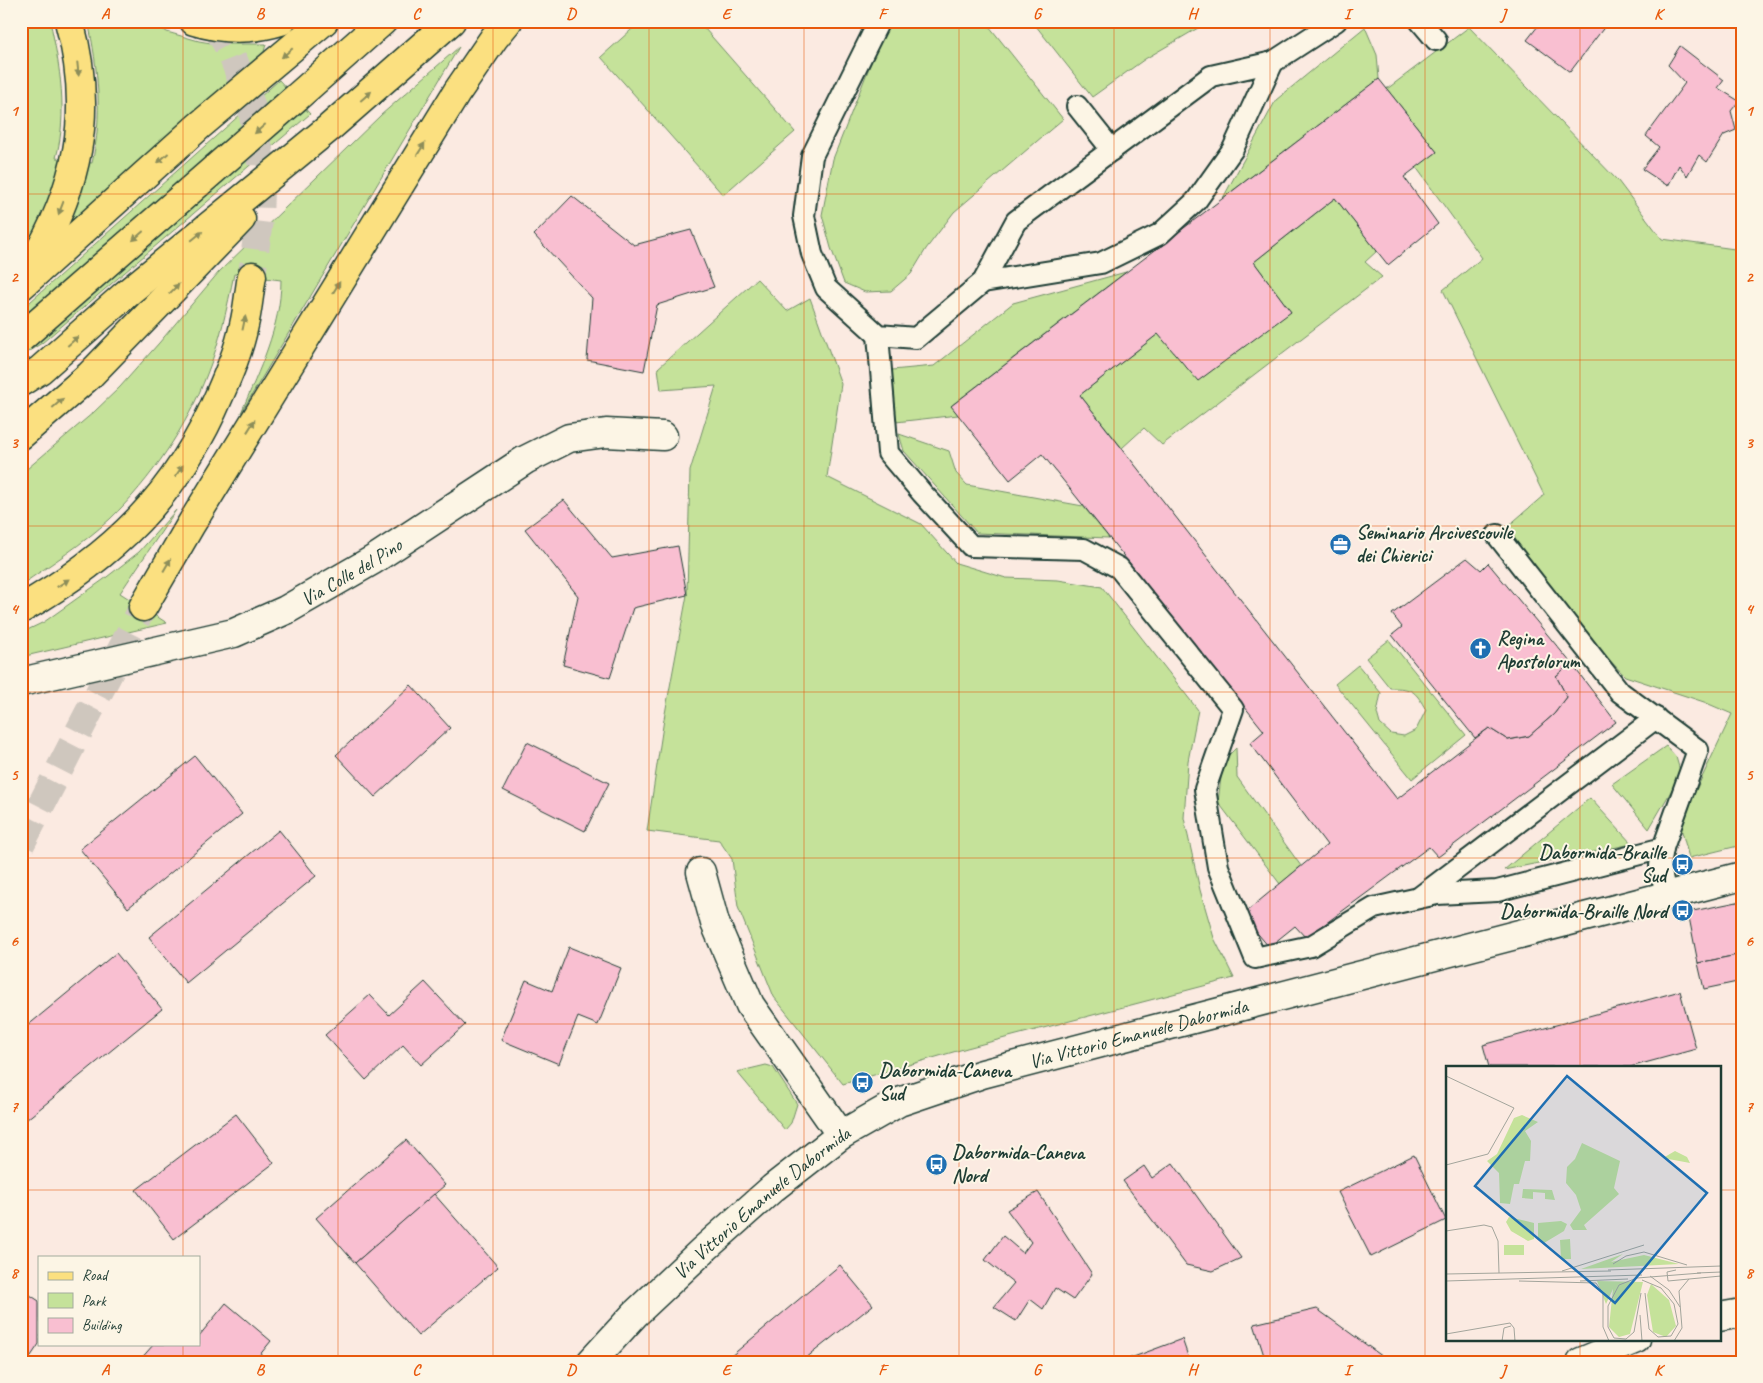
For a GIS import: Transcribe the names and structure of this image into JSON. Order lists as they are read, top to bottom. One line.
{"streets":{"street":["Via Colle del Pino","Via Vittorio Emanuele Dabormida"]},"places":{"office":["Seminario Arcivescovile dei Chierici"],"church":["Regina Apostolorum"],"bus stop":["Dabormida-Braille Sud","Dabormida-Braille Nord","Dabormida-Caneva Sud","Dabormida-Caneva Nord"]},"legend":["Road","Park","Building"],"grid":{"columns":["A","B","C","D","E","F","G","H","I","J","K"],"rows":["1","2","3","4","5","6","7","8"]}}
